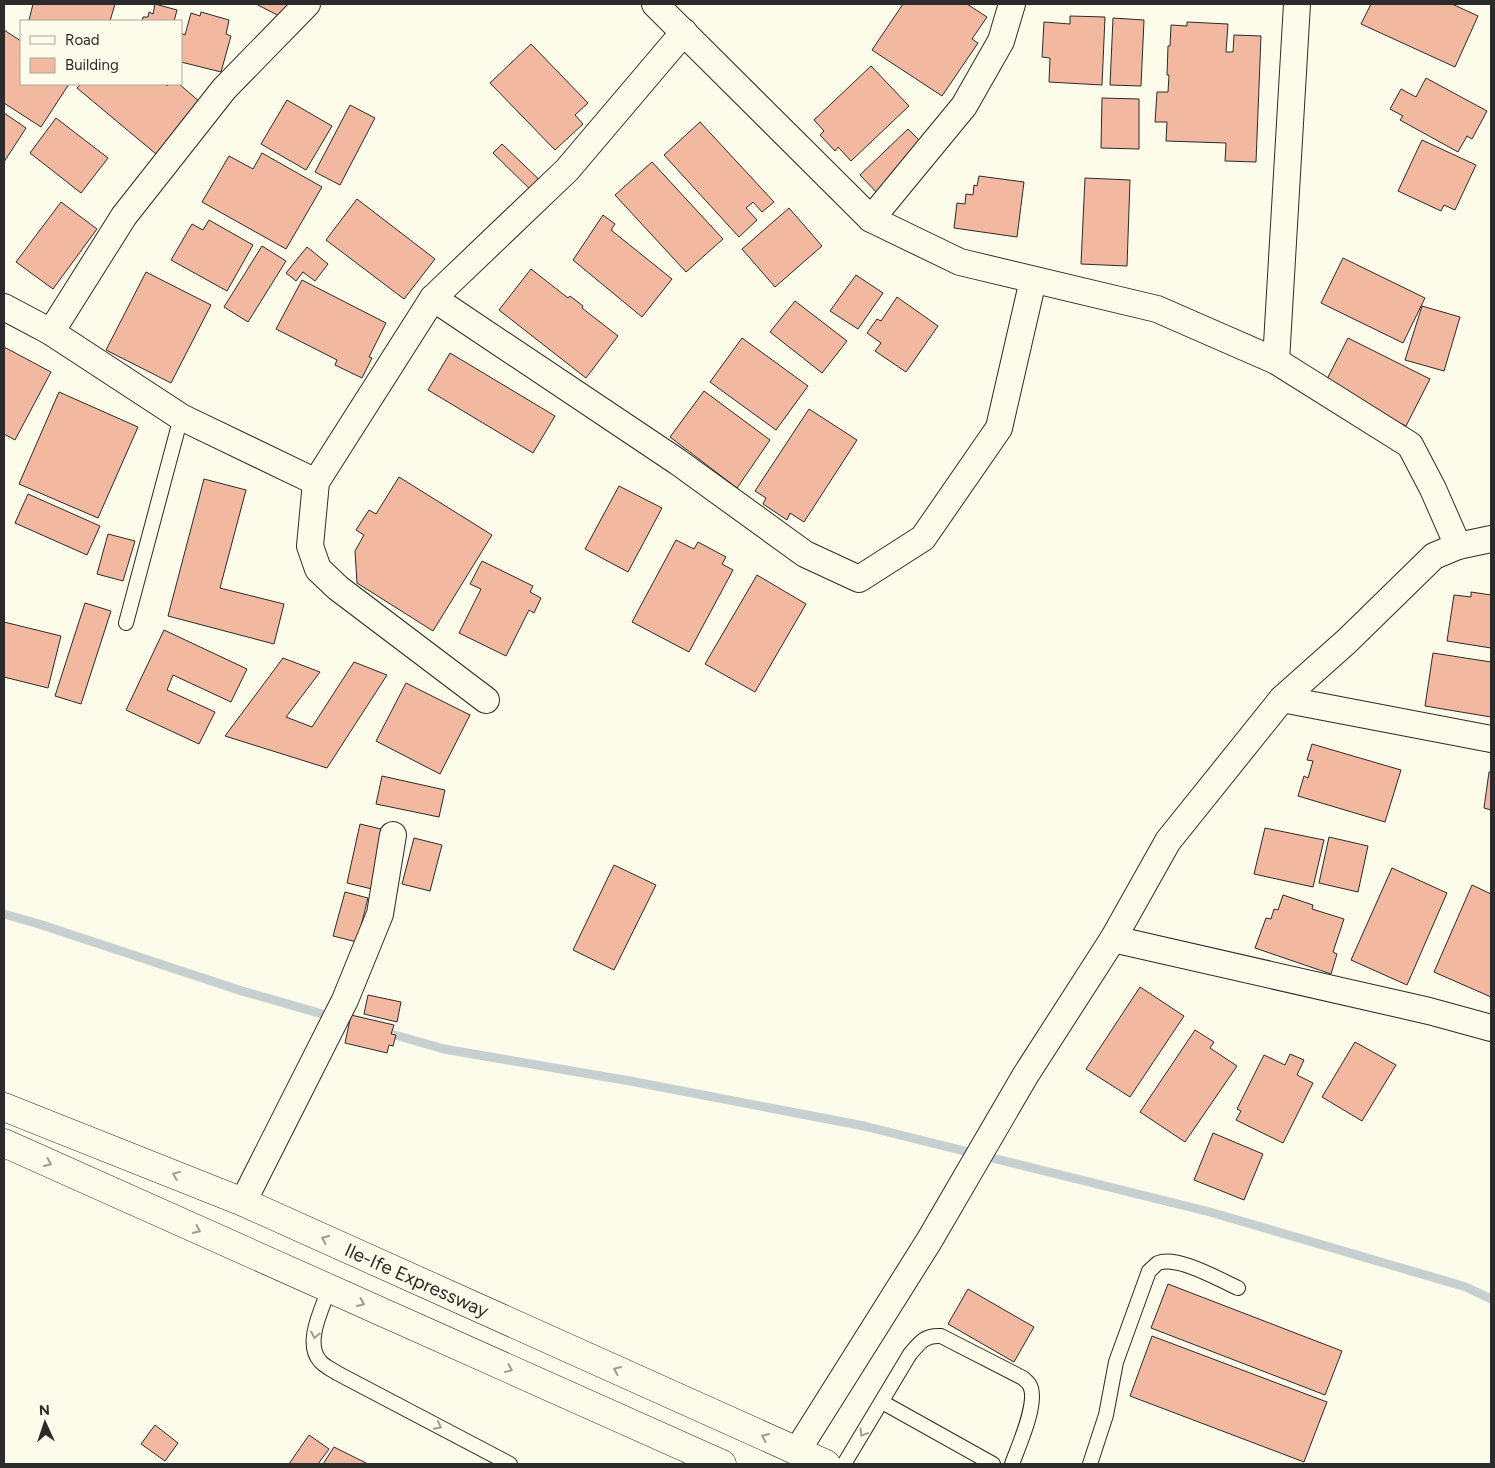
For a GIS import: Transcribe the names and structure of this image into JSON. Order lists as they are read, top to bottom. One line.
{"streets":{"highway":["Ile-Ife Expressway"]},"legend":["Road","Building"],"north":"top"}
